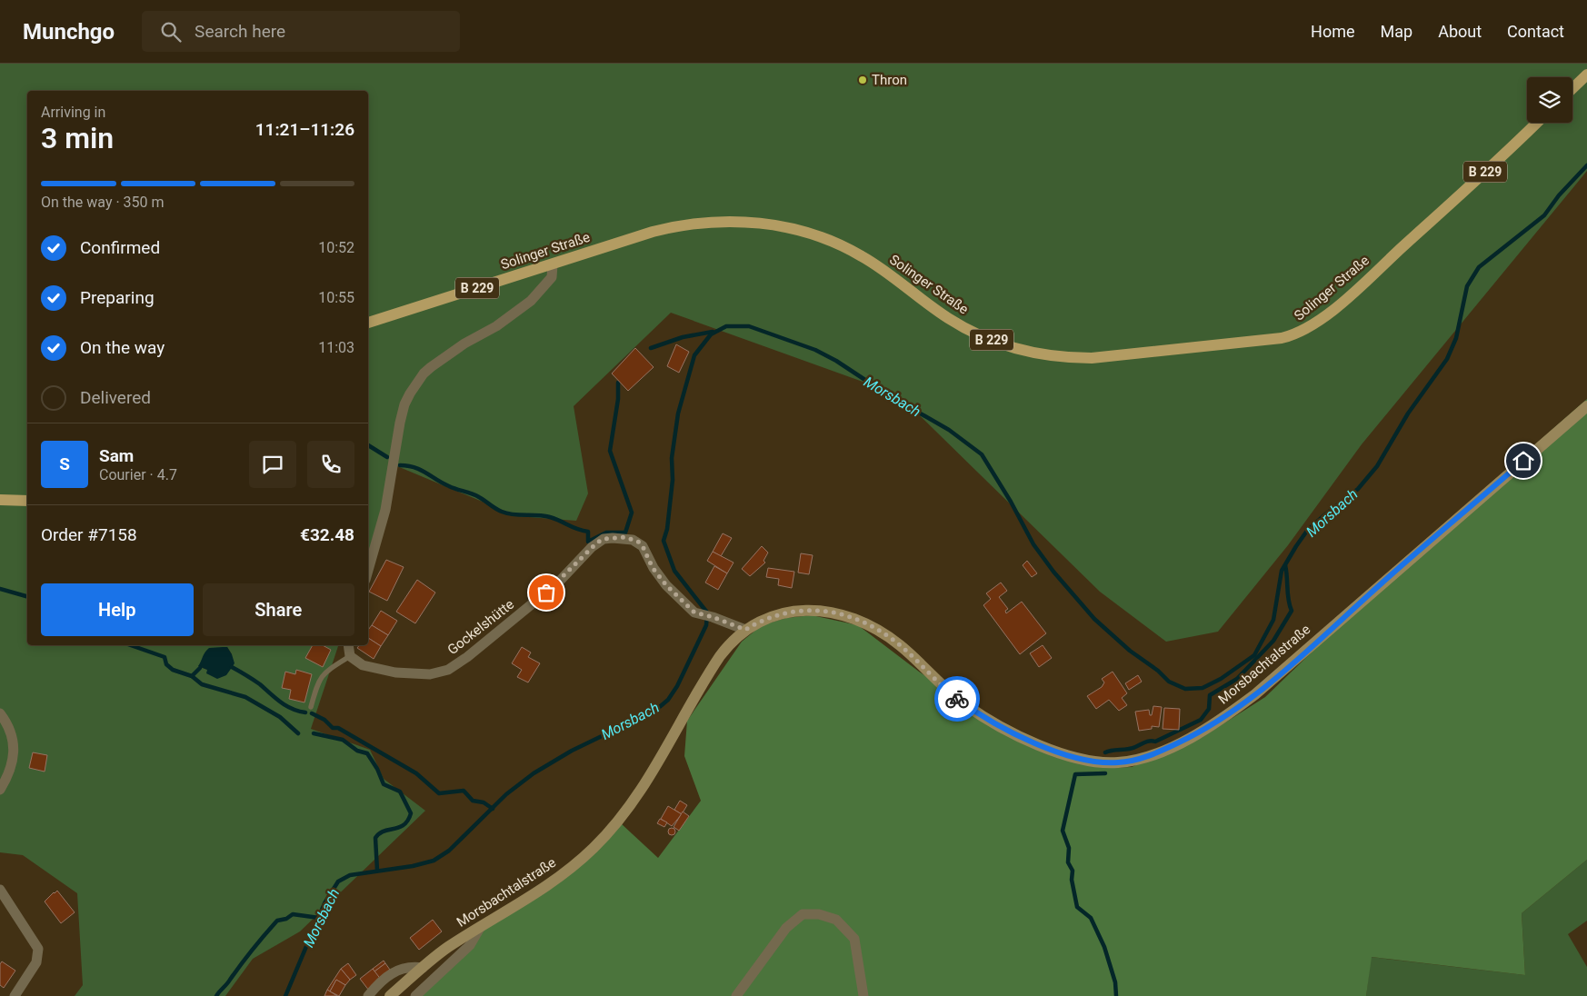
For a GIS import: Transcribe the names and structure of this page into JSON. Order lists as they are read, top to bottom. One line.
{"streets":{"main road":["B 229","Solinger Straße","Morsbachtalstraße"],"street":["Gockelshütte"]},"crossings":[["Gockelshütte","Morsbachtalstraße"]],"water":["Morsbach"],"places":["Thron"],"page":{"header":"Munchgo","search":"Search here","nav":["Home","Map","About","Contact"],"heading":["3 min","Arriving in","11:21–11:26"],"panel":["Sam","Courier · 4.7","Order #7158","€32.48"],"bar":"On the way · 350 m","list":[["Confirmed","10:52"],["Preparing","10:55"],["On the way","11:03"],"Delivered"],"round":"S","buttons":["Help","Share"]}}
